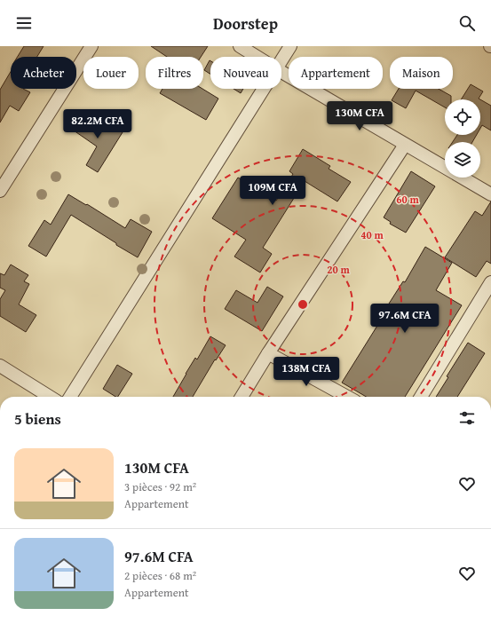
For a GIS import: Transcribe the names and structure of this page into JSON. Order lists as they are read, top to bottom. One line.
{"page":{"header":"Doorstep","chip":["Acheter","Louer","Filtres","Nouveau","Appartement","Maison"],"price":["130M CFA","82.2M CFA","109M CFA","97.6M CFA","138M CFA"],"heading":"5 biens","list":[{"name":"130M CFA","note":"3 pièces · 92 m² · Appartement"},{"name":"97.6M CFA","note":"2 pièces · 68 m² · Appartement"}]},"rings":["60 m","40 m","20 m"]}
